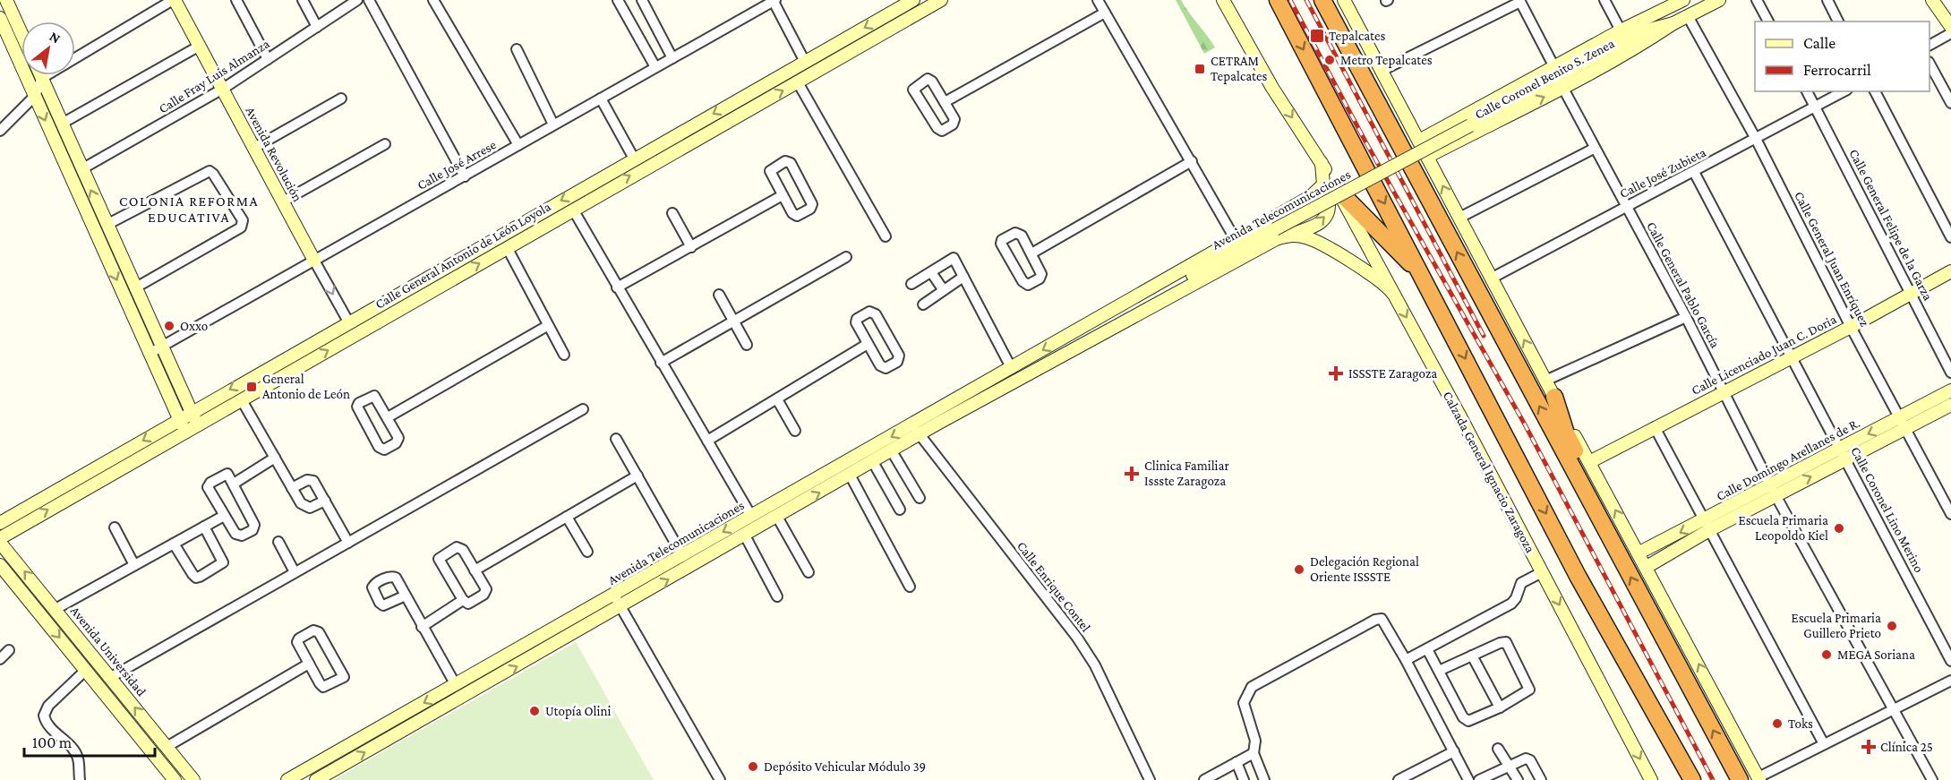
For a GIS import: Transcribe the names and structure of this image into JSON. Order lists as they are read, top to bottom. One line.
{"streets":{"street":["Calle Fray Luis Almanza","Calle Coronel Benito S. Zenea","Avenida Revolución","Calle José Arrese","Calle José Zubieta","Avenida Telecomunicaciones","Calle General Felipe de la Garza","Calle General Antonio de León Loyola","Calle General Juan Enríquez","Calle General Pablo García","Calle Licenciado Juan C. Doria","Calle Domingo Arellanes de R.","Calzada General Ignacio Zaragoza","Calle Coronel Lino Merino","Calle Enrique Contel","Avenida Universidad"]},"crossings":[["Calle Fray Luis Almanza","Avenida Revolución"],["Calle Coronel Benito S. Zenea","Avenida Telecomunicaciones"],["Calle Coronel Benito S. Zenea","Calle General Juan Enríquez"],["Calle Coronel Benito S. Zenea","Calle General Pablo García"],["Avenida Revolución","Calle José Arrese"],["Avenida Revolución","Calle General Antonio de León Loyola"],["Calle José Zubieta","Calle General Felipe de la Garza"],["Calle José Zubieta","Calle General Juan Enríquez"],["Calle José Zubieta","Calle General Pablo García"],["Calle José Zubieta","Calle Coronel Lino Merino"],["Avenida Telecomunicaciones","Calzada General Ignacio Zaragoza"],["Avenida Telecomunicaciones","Calle Enrique Contel"],["Calle General Felipe de la Garza","Calle Licenciado Juan C. Doria"],["Calle General Juan Enríquez","Calle Licenciado Juan C. Doria"],["Calle General Juan Enríquez","Calle Domingo Arellanes de R."],["Calle General Pablo García","Calle Licenciado Juan C. Doria"],["Calle General Pablo García","Calle Domingo Arellanes de R."],["Calle Licenciado Juan C. Doria","Calle Coronel Lino Merino"],["Calle Domingo Arellanes de R.","Calle Coronel Lino Merino"]],"districts":["COLONIA REFORMA EDUCATIVA"],"places":{"transit":["Tepalcates","CETRAM Tepalcates","General Antonio de León"],"other":["Metro Tepalcates","Oxxo","Escuela Primaria Leopoldo Kiel","Delegación Regional Oriente ISSSTE","Escuela Primaria Guillero Prieto","MEGA Soriana","Utopía Olini","Toks","Depósito Vehicular Módulo 39"],"health":["ISSSTE Zaragoza","Clinica Familiar Issste Zaragoza","Clínica 25"]},"legend":["Calle","Ferrocarril"],"scale_bar":"100 m","north":"top right"}
